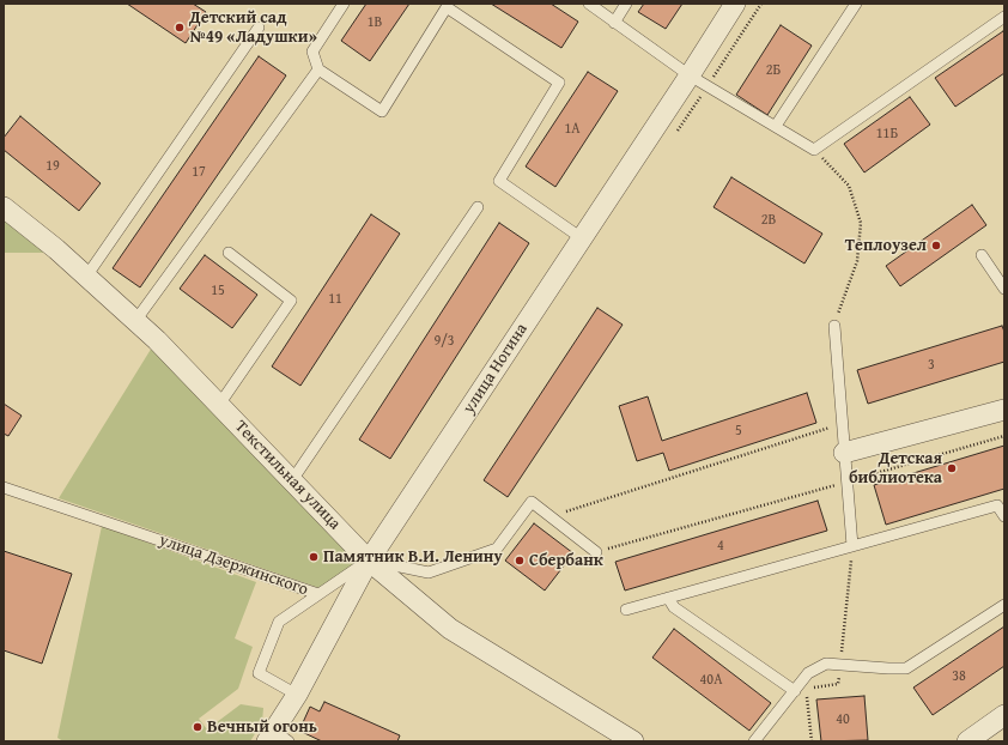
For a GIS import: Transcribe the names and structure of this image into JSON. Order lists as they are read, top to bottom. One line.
{"streets":{"street":["улица Ногина","Текстильная улица"],"lane":["улица Дзержинского"]},"crossings":[["улица Ногина","Текстильная улица"],["улица Ногина","улица Дзержинского"],["Текстильная улица","улица Дзержинского"]],"places":["Детский сад №49 «Ладушки»","Теплоузел","Детская библиотека","Памятник В.И. Ленину","Сбербанк","Вечный огонь"],"house_numbers":["1В","2Б","1А","11Б","19","17","2В","15","11","9/3","3","5","4","38","40А","40"]}
